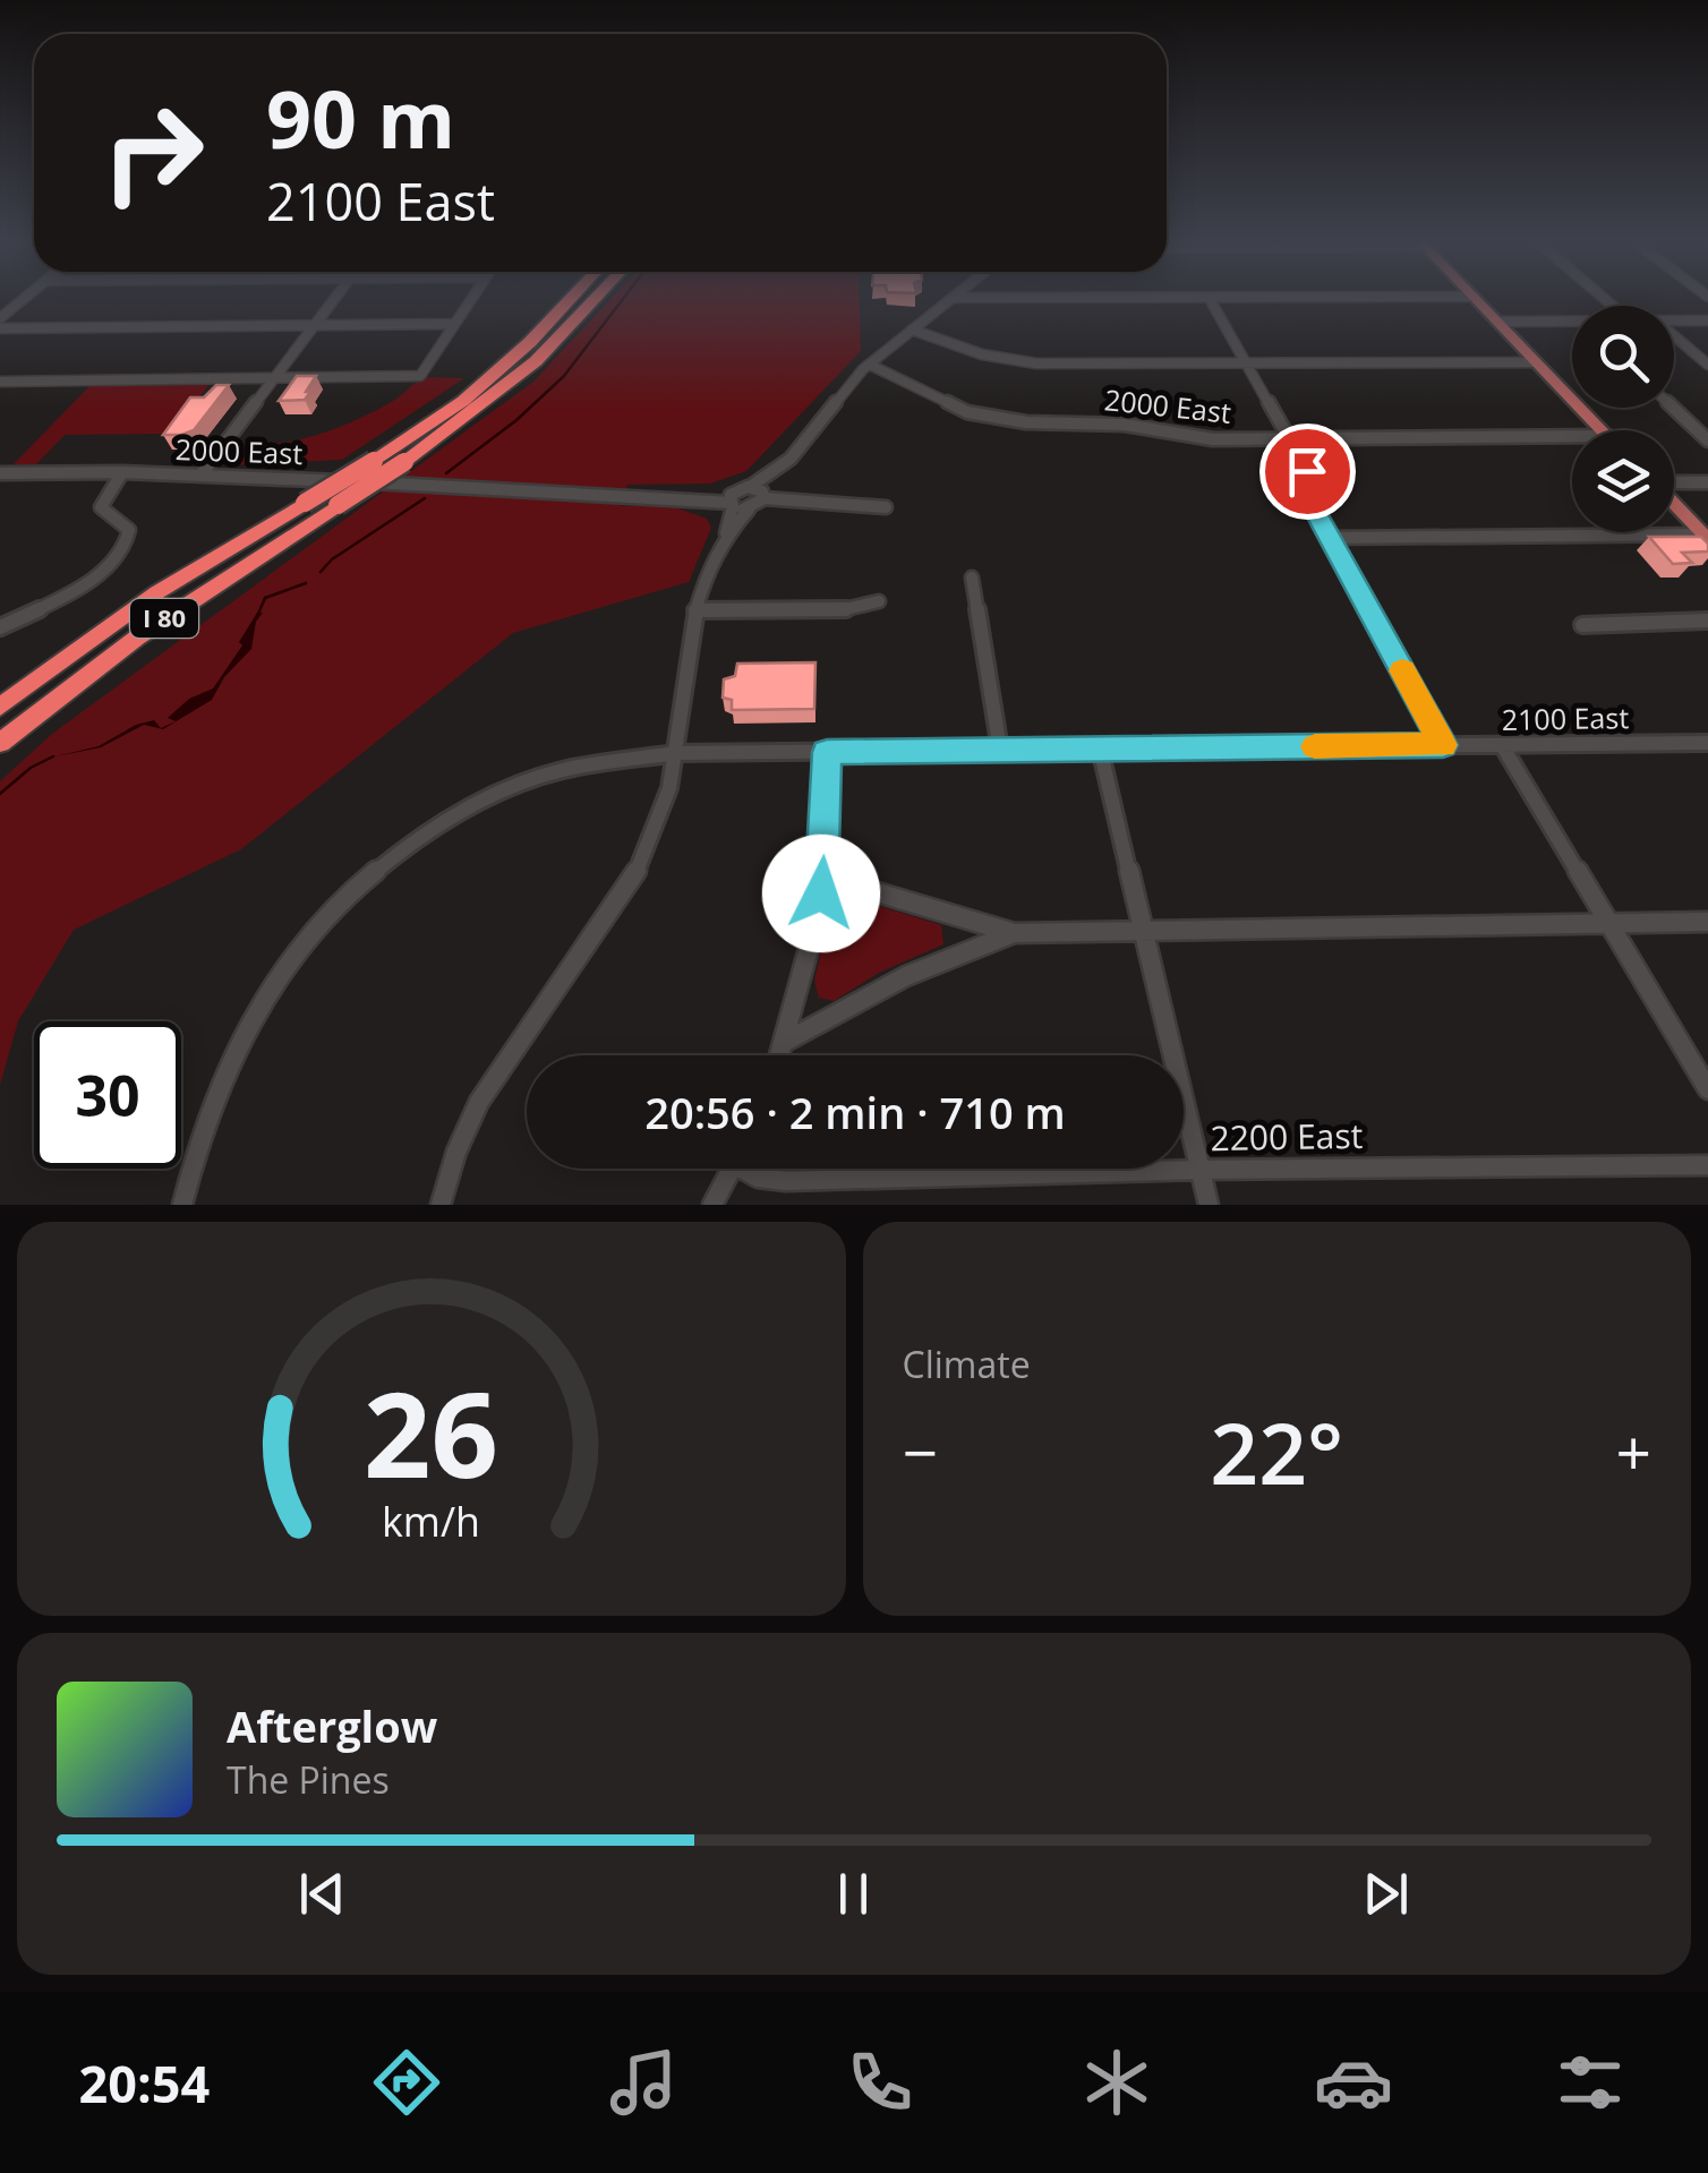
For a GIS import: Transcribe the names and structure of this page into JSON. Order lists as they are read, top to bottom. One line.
{"streets":{"highway":["I 80"],"street":["2000 East","2100 East","2200 East"]},"page":{"turn":["90 m","2100 East"],"limit":"30","trip":"20:56 · 2 min · 710 m","tile":"Climate","heat":["−","22°","+"],"song":["Afterglow","The Pines"],"tabs":"20:54","gauge":["26","km/h"]}}
